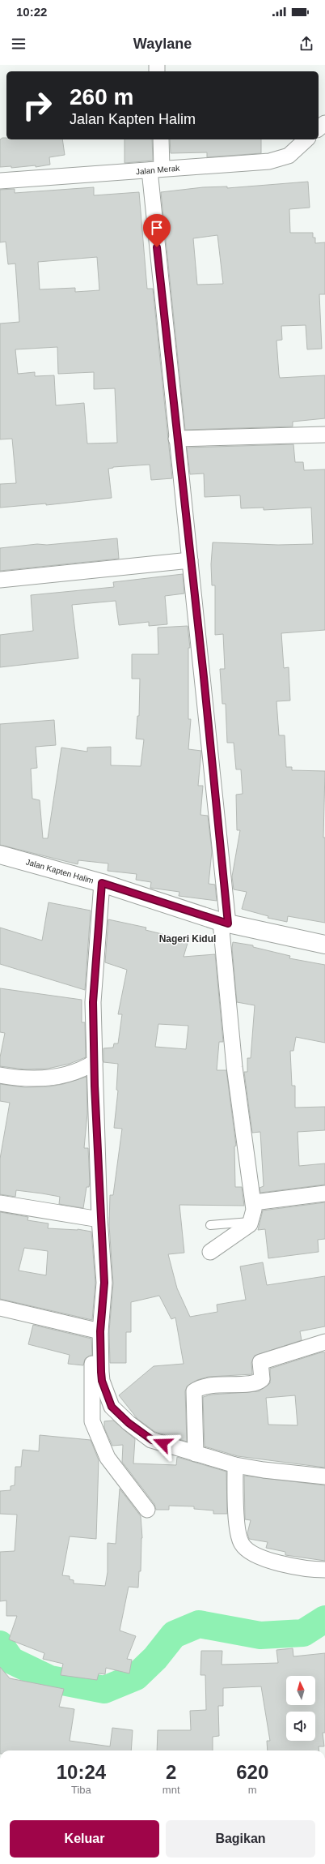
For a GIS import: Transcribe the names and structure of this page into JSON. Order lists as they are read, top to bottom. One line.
{"streets":{"main road":["Jalan Kapten Halim"],"street":["Jalan Merak"]},"districts":["Nageri Kidul"],"north":"top","page":{"status":"10:22","header":"Waylane","turn":["260 m","Jalan Kapten Halim"],"eta":["10:24","Tiba","2","mnt","620","m"],"buttons":["Keluar","Bagikan"]}}
